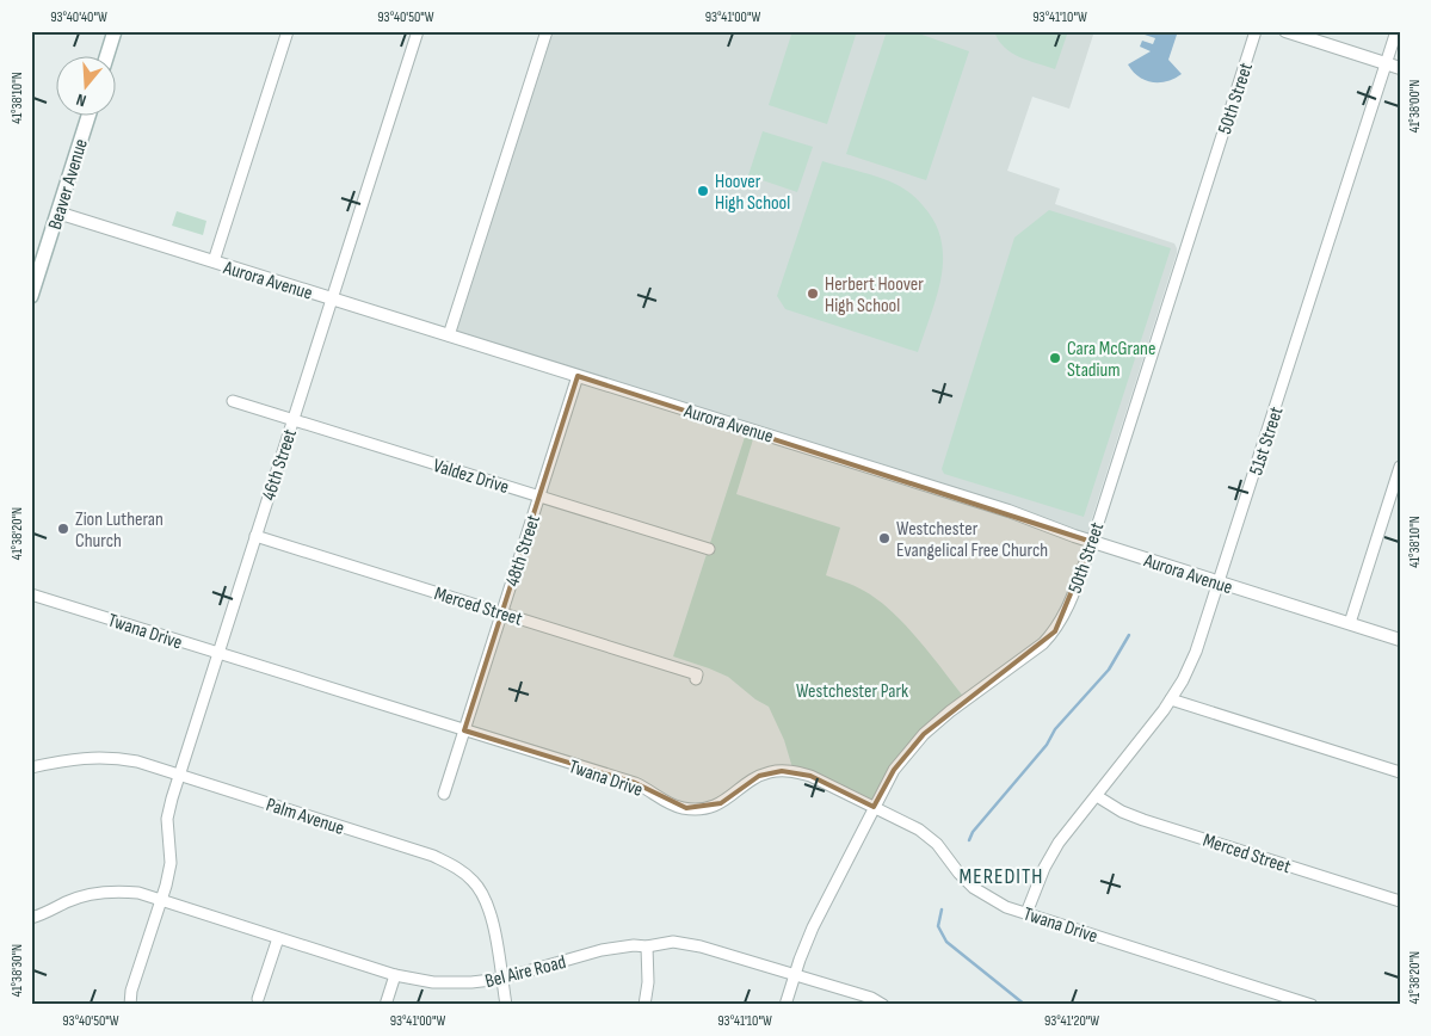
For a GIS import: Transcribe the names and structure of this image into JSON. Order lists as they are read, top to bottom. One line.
{"streets":{"main road":["Beaver Avenue"],"street":["50th Street","Aurora Avenue","51st Street","46th Street","Valdez Drive","48th Street","Merced Street","Twana Drive","Palm Avenue","Bel Aire Road"]},"crossings":[["50th Street","Aurora Avenue"],["50th Street","Twana Drive"],["50th Street","Bel Aire Road"],["Beaver Avenue","Aurora Avenue"],["Aurora Avenue","51st Street"],["Aurora Avenue","46th Street"],["Aurora Avenue","48th Street"],["51st Street","Merced Street"],["51st Street","Twana Drive"],["46th Street","Valdez Drive"],["46th Street","Merced Street"],["46th Street","Twana Drive"],["46th Street","Palm Avenue"],["46th Street","Bel Aire Road"],["Valdez Drive","48th Street"],["48th Street","Merced Street"],["48th Street","Twana Drive"],["Palm Avenue","Bel Aire Road"]],"districts":["MEREDITH"],"parks":["Westchester Park"],"places":["Hoover High School","Herbert Hoover High School","Cara McGrane Stadium","Zion Lutheran Church","Westchester Evangelical Free Church"],"north":"bottom","coordinates":["93°40'40\"W","93°40'50\"W","93°41'00\"W","93°41'10\"W","41°38'10\"N","41°38'00\"N","41°38'20\"N","41°38'30\"N","93°41'20\"W"]}
